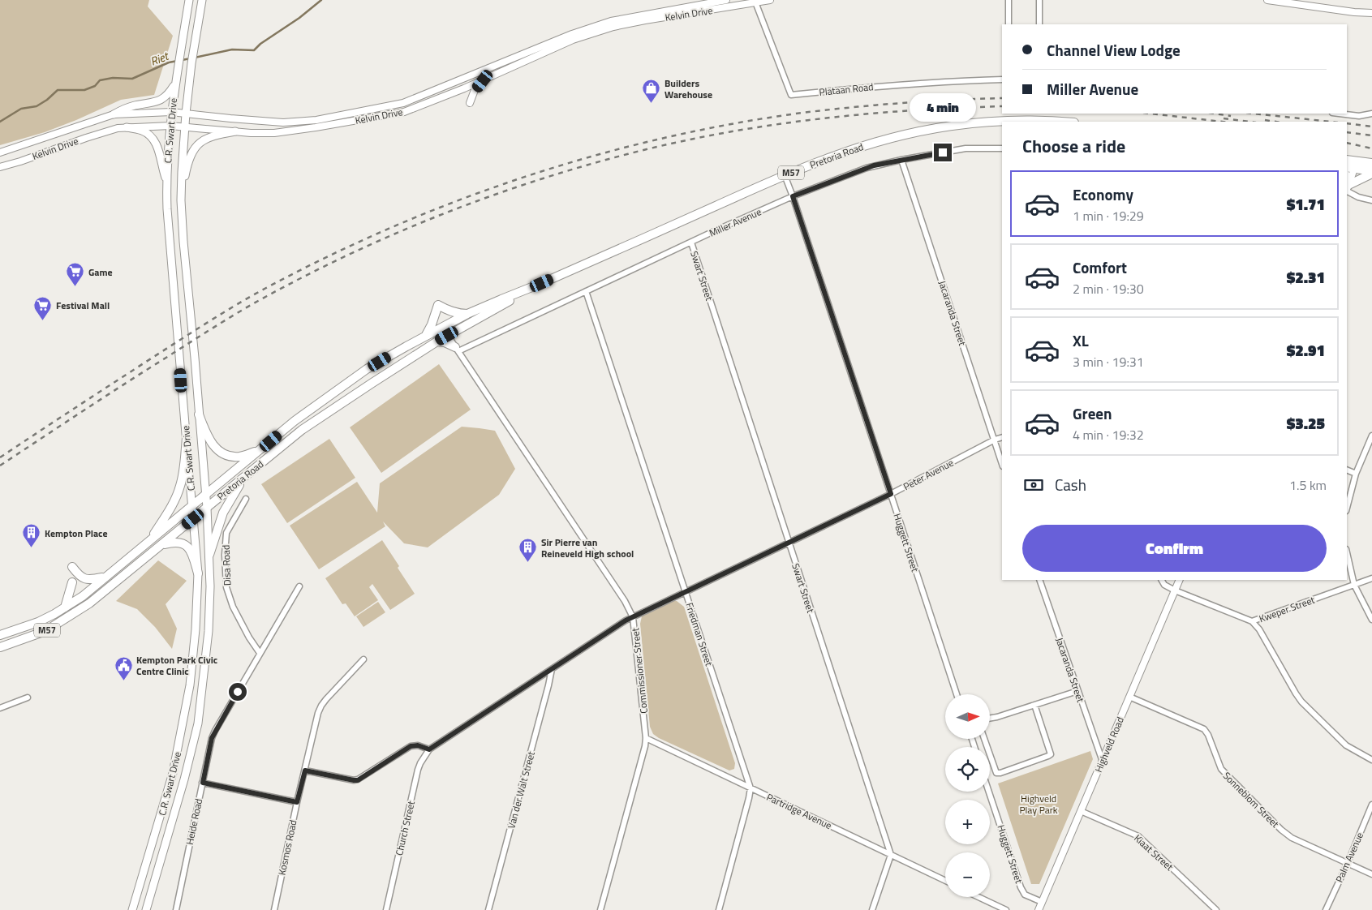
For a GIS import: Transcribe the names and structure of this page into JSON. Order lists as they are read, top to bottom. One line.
{"streets":{"main road":["C.R. Swart Drive","Pretoria Road","M57"],"street":["Kelvin Drive","Plataan Road","Miller Avenue","Swart Street","Jacaranda Street","Peter Avenue","Huggett Street","Disa Road","Kweper Street","Friedman Street","Commissioner Street","Highveld Road","Van der Walt Street","Sonneblom Street","Partridge Avenue","Heide Road","Church Street","Kosmos Road","Kiaat Street","Palm Avenue"]},"crossings":[["Kelvin Drive","Plataan Road"],["Kelvin Drive","C.R. Swart Drive"],["C.R. Swart Drive","Pretoria Road"],["Pretoria Road","Huggett Street"],["Pretoria Road","Commissioner Street"],["Miller Avenue","Swart Street"],["Miller Avenue","Jacaranda Street"],["Miller Avenue","Huggett Street"],["Miller Avenue","Friedman Street"],["Miller Avenue","Commissioner Street"],["Swart Street","Peter Avenue"],["Swart Street","Partridge Avenue"],["Jacaranda Street","Peter Avenue"],["Jacaranda Street","Highveld Road"],["Peter Avenue","Huggett Street"],["Peter Avenue","Friedman Street"],["Peter Avenue","Commissioner Street"],["Peter Avenue","Van der Walt Street"],["Peter Avenue","Church Street"],["Huggett Street","Highveld Road"],["Disa Road","Heide Road"],["Kweper Street","Highveld Road"],["Friedman Street","Partridge Avenue"],["Commissioner Street","Partridge Avenue"],["Highveld Road","Sonneblom Street"],["Highveld Road","Kiaat Street"],["Sonneblom Street","Palm Avenue"]],"water":["Riet"],"parks":["Highveld Play Park"],"places":{"shop":["Builders Warehouse"],"supermarket":["Game","Festival Mall"],"building":["Kempton Place","Sir Pierre van Reineveld High school"],"public building":["Kempton Park Civic Centre Clinic"]},"north":"right","page":{"banner":["Channel View Lodge","Miller Avenue"],"bubble":"4 min","heading":"Choose a ride","list":[{"name":"Economy","note":"1 min · 19:29","value":"$1.71"},{"name":"Comfort","note":"2 min · 19:30","value":"$2.31"},{"name":"XL","note":"3 min · 19:31","value":"$2.91"},{"name":"Green","note":"4 min · 19:32","value":"$3.25"}],"pay":["Cash","1.5 km"],"buttons":"Confirm","map_buttons":["+","−"]}}
